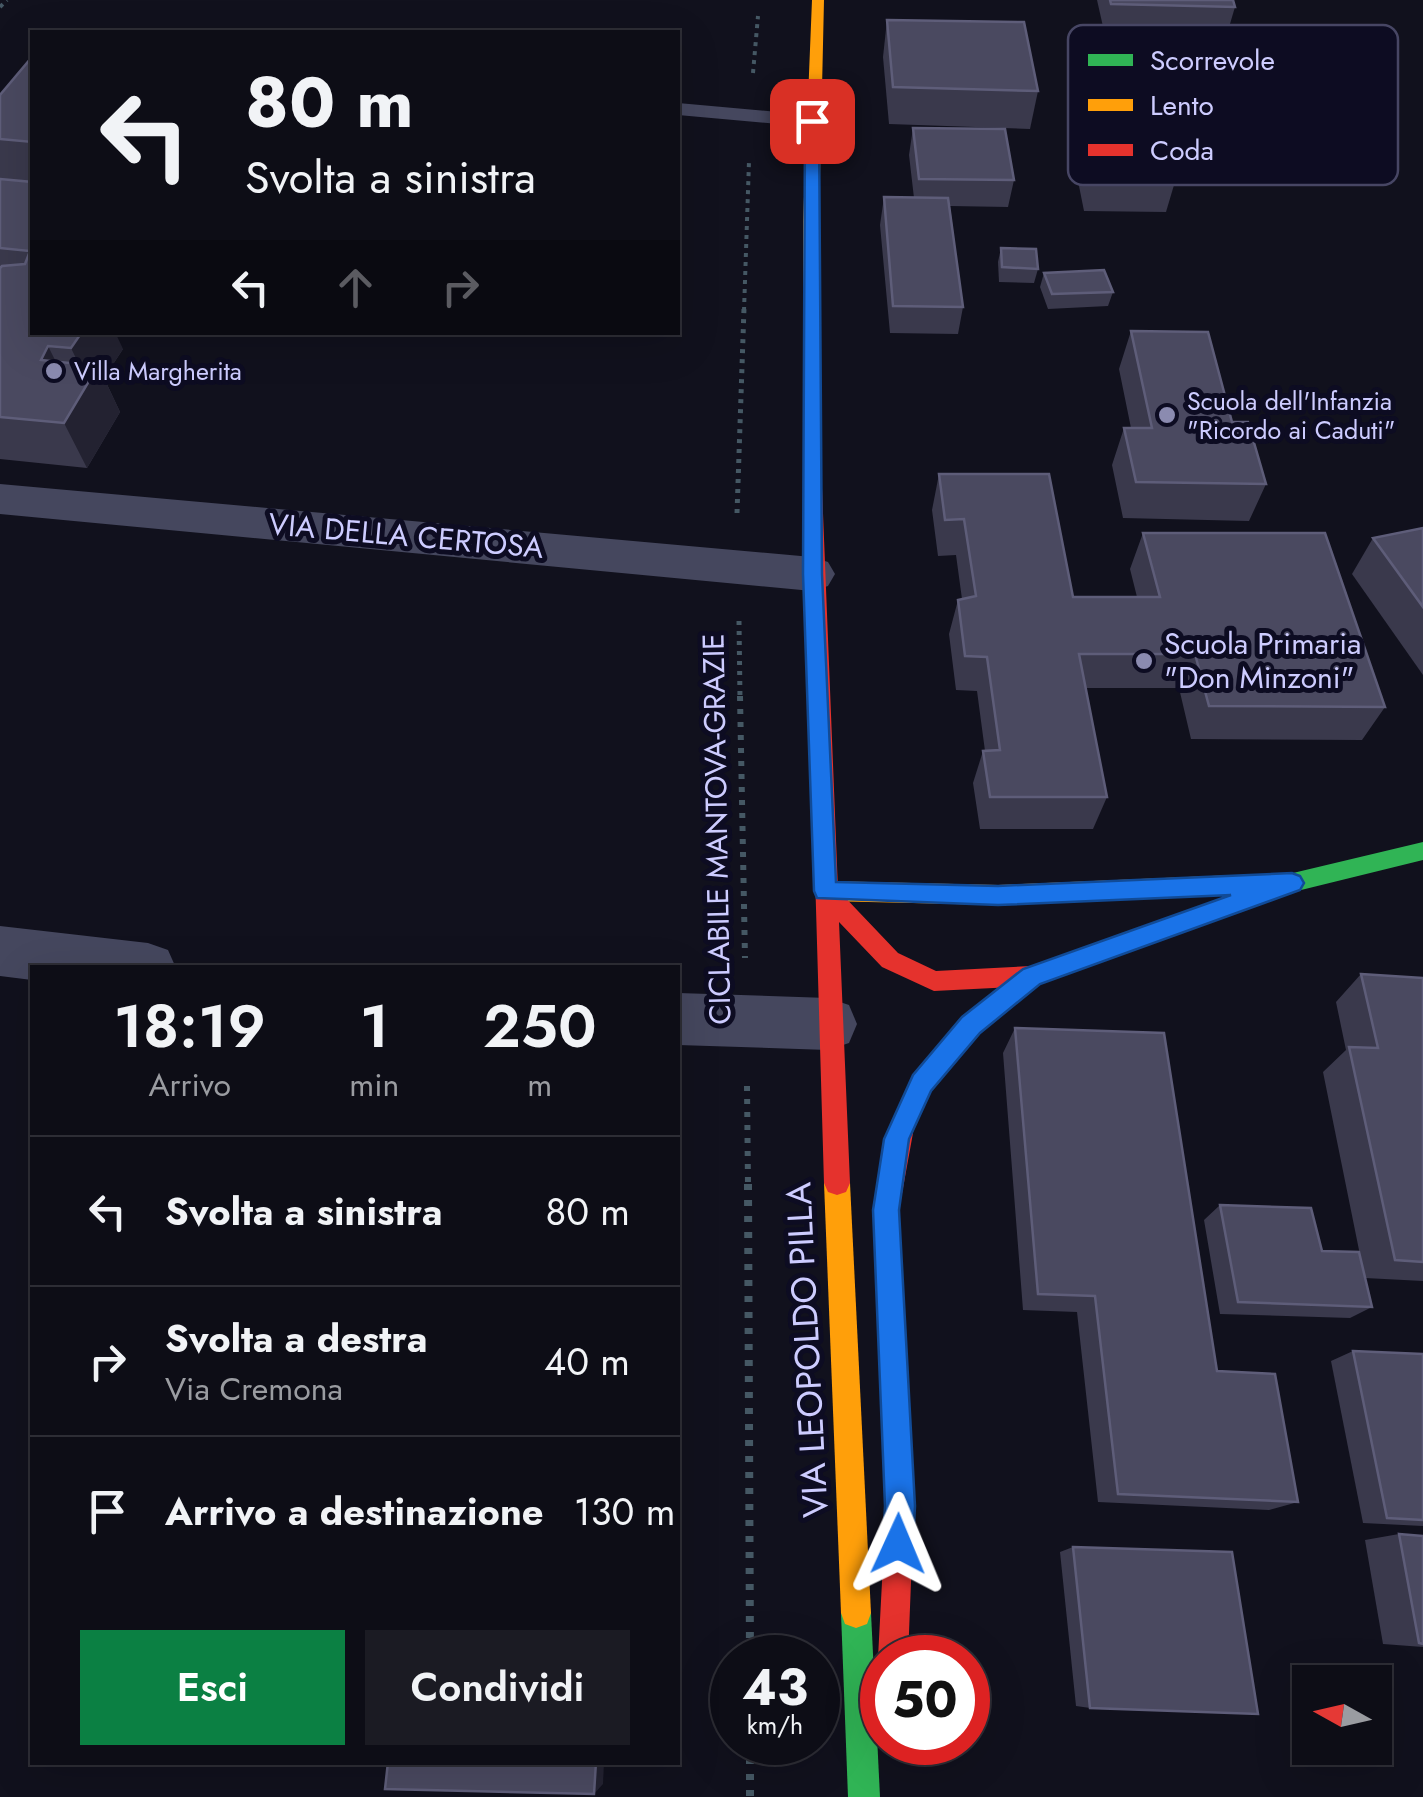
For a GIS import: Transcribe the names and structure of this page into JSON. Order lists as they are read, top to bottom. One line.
{"streets":{"main road":["VIA LEOPOLDO PILLA"],"street":["VIA DELLA CERTOSA"],"path":["CICLABILE MANTOVA-GRAZIE"]},"crossings":[["VIA DELLA CERTOSA","CICLABILE MANTOVA-GRAZIE"],["VIA DELLA CERTOSA","VIA LEOPOLDO PILLA"]],"places":["Villa Margherita","Scuola dell'Infanzia \"Ricordo ai Caduti\"","Scuola Primaria \"Don Minzoni\""],"legend":["Scorrevole","Lento","Coda"],"north":"left","page":{"turn":["80 m","Svolta a sinistra"],"eta":["18:19","Arrivo","1","min","250","m"],"list":[{"name":"Svolta a sinistra","value":"80 m"},{"name":"Svolta a destra","note":"Via Cremona","value":"40 m"},{"name":"Arrivo a destinazione","value":"130 m"}],"buttons":["Esci","Condividi"],"speed":"43 km/h","limit":"50"}}
